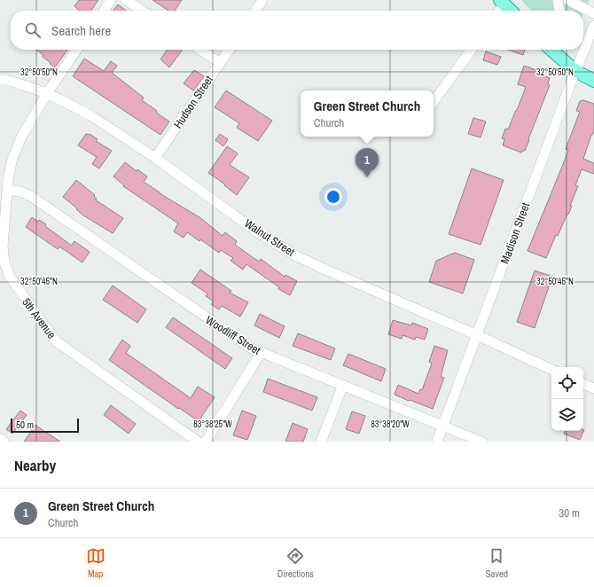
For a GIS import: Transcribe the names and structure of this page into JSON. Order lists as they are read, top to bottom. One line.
{"streets":{"street":["Hudson Street","Madison Street","Walnut Street","5th Avenue","Woodliff Street"]},"crossings":[["Hudson Street","Walnut Street"],["Madison Street","Walnut Street"],["Madison Street","Woodliff Street"],["Walnut Street","5th Avenue"],["5th Avenue","Woodliff Street"]],"scale_bar":"50 m","page":{"search":"Search here","popup":["Green Street Church","Church"],"pins":"1","scale":"50 m","heading":"Nearby","list":[{"mark":"1","name":"Green Street Church","note":"Church","value":"30 m"}],"nav":["Map","Directions","Saved"]},"coordinates":["32°50'50\"N","32°50'45\"N","83°38'25\"W","83°38'20\"W"]}
